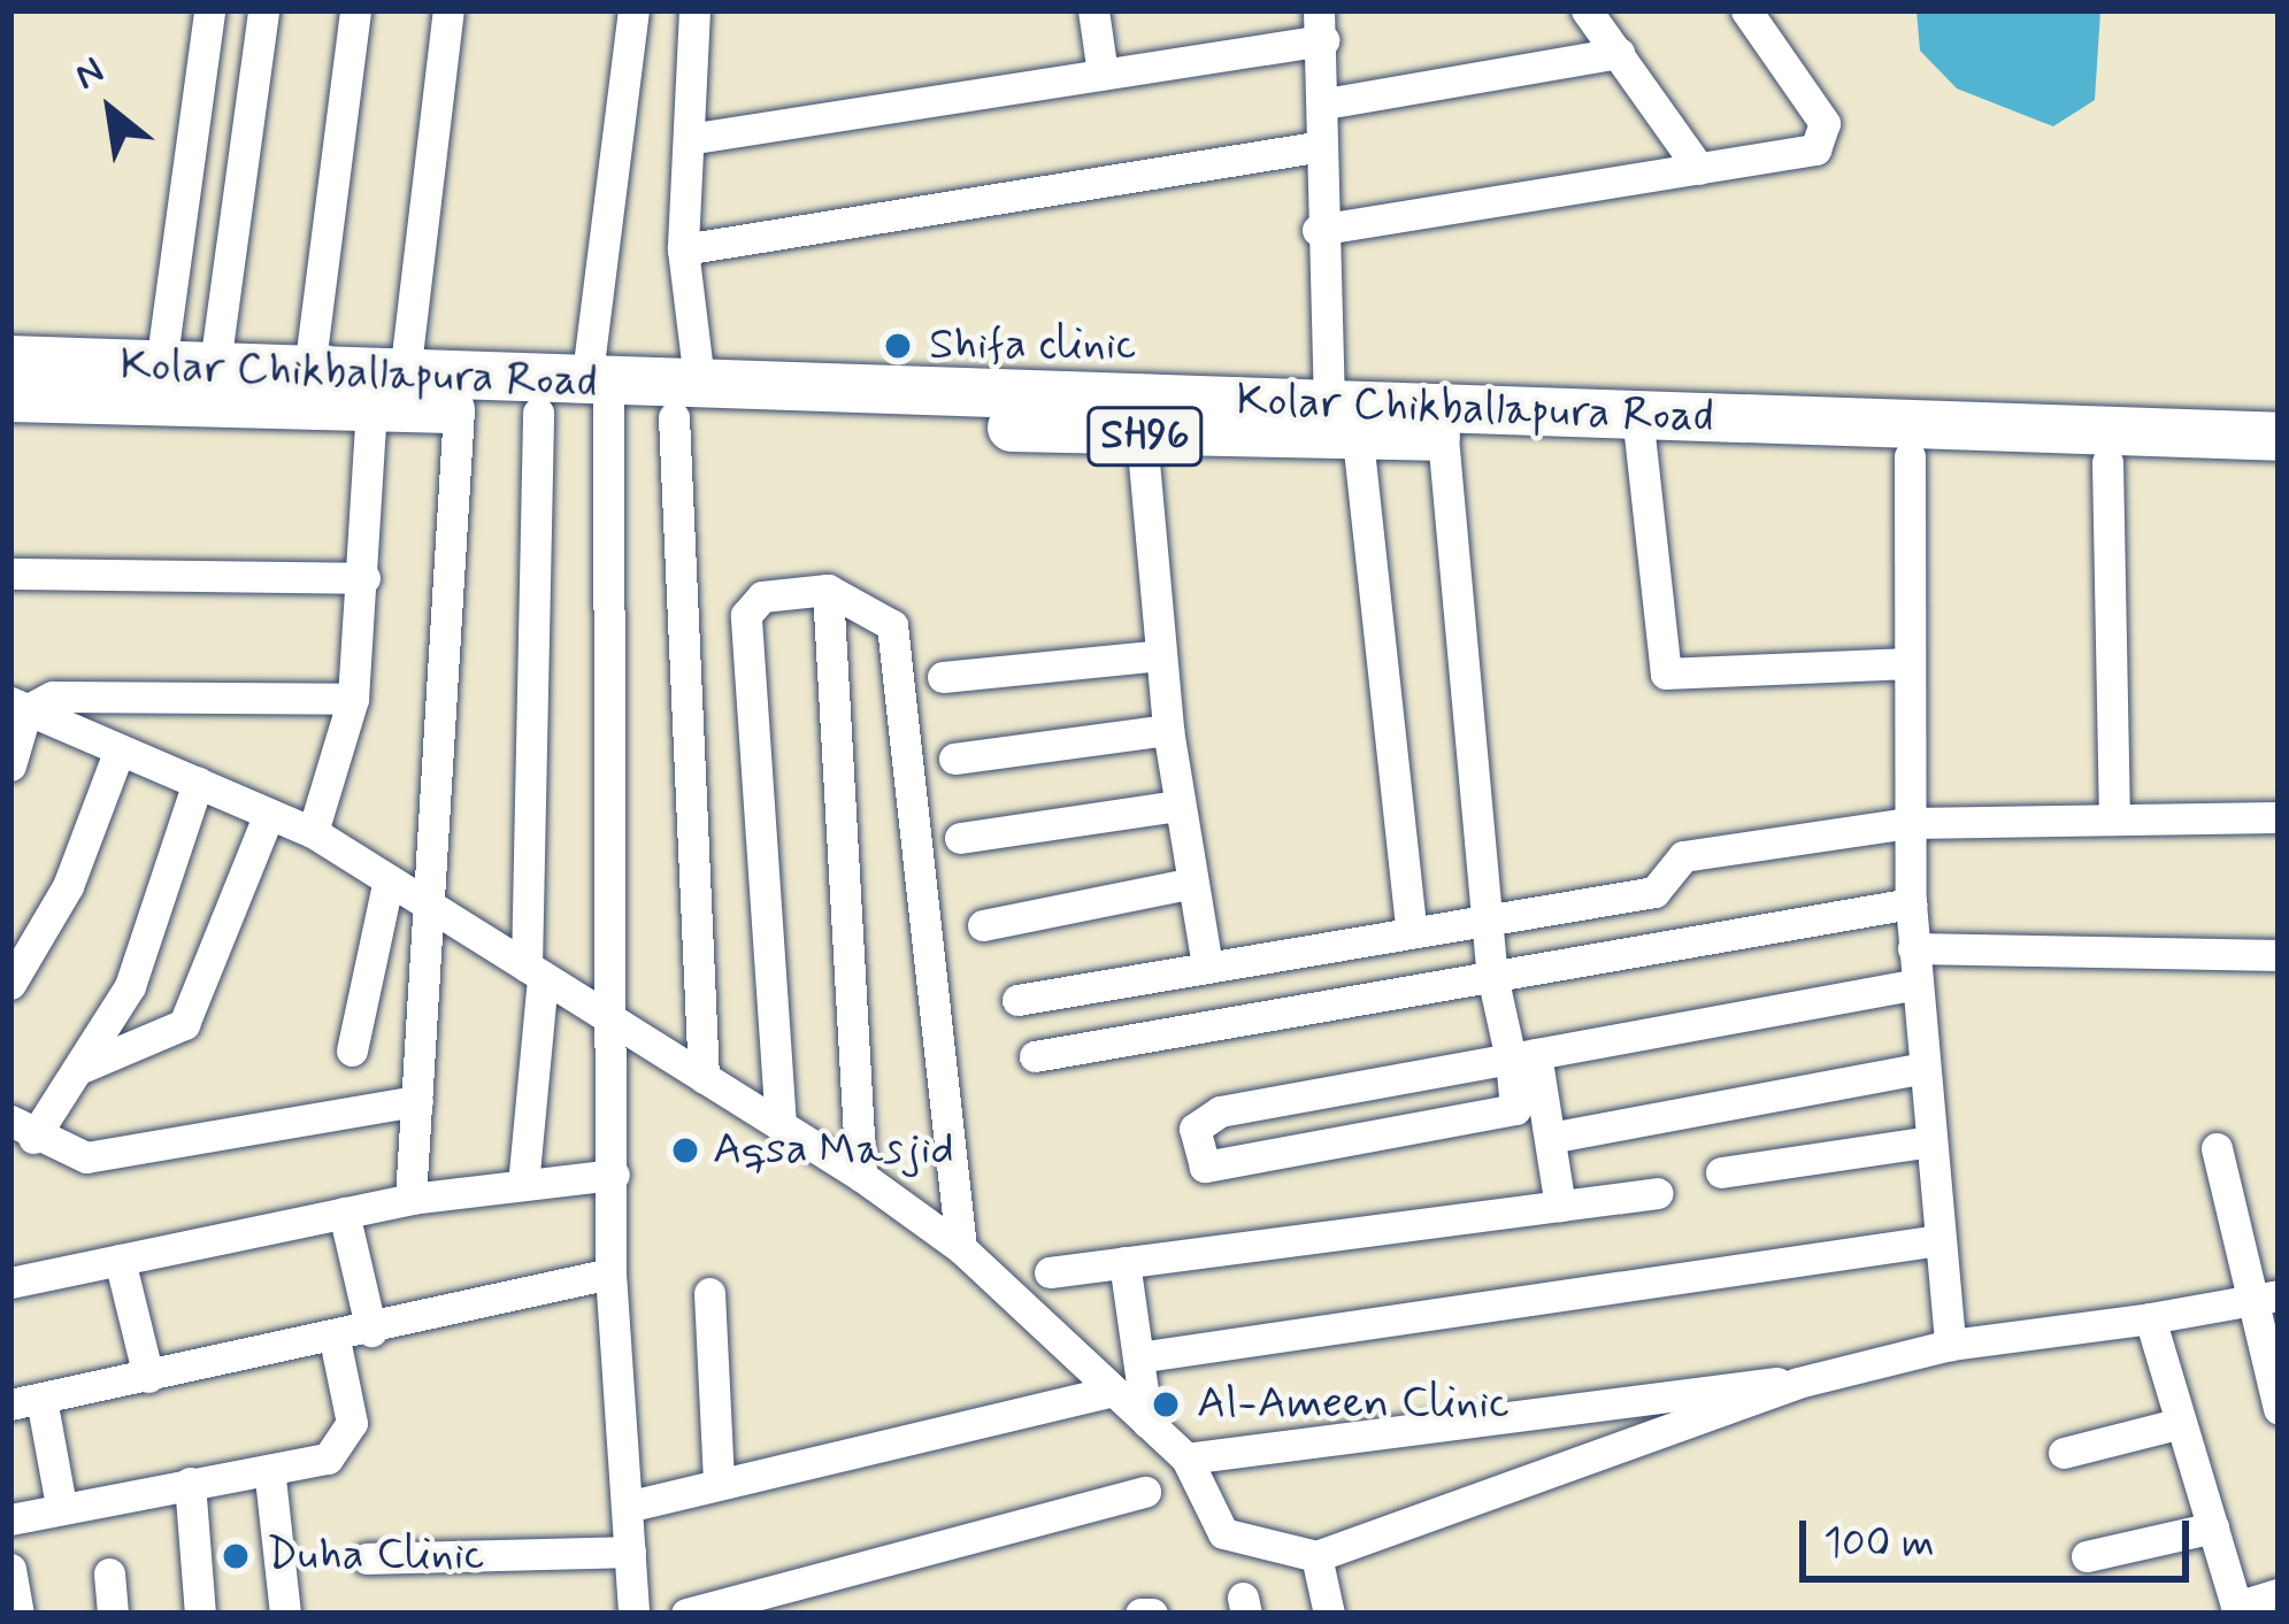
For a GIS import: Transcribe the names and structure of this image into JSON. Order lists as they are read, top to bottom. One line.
{"streets":{"main road":["Kolar Chikballapura Road","SH96"]},"places":["Shifa clinic","Aqsa Masjid","Al-Ameen Clinic","Duha Clinic"],"scale_bar":"100 m","north":"top left"}
